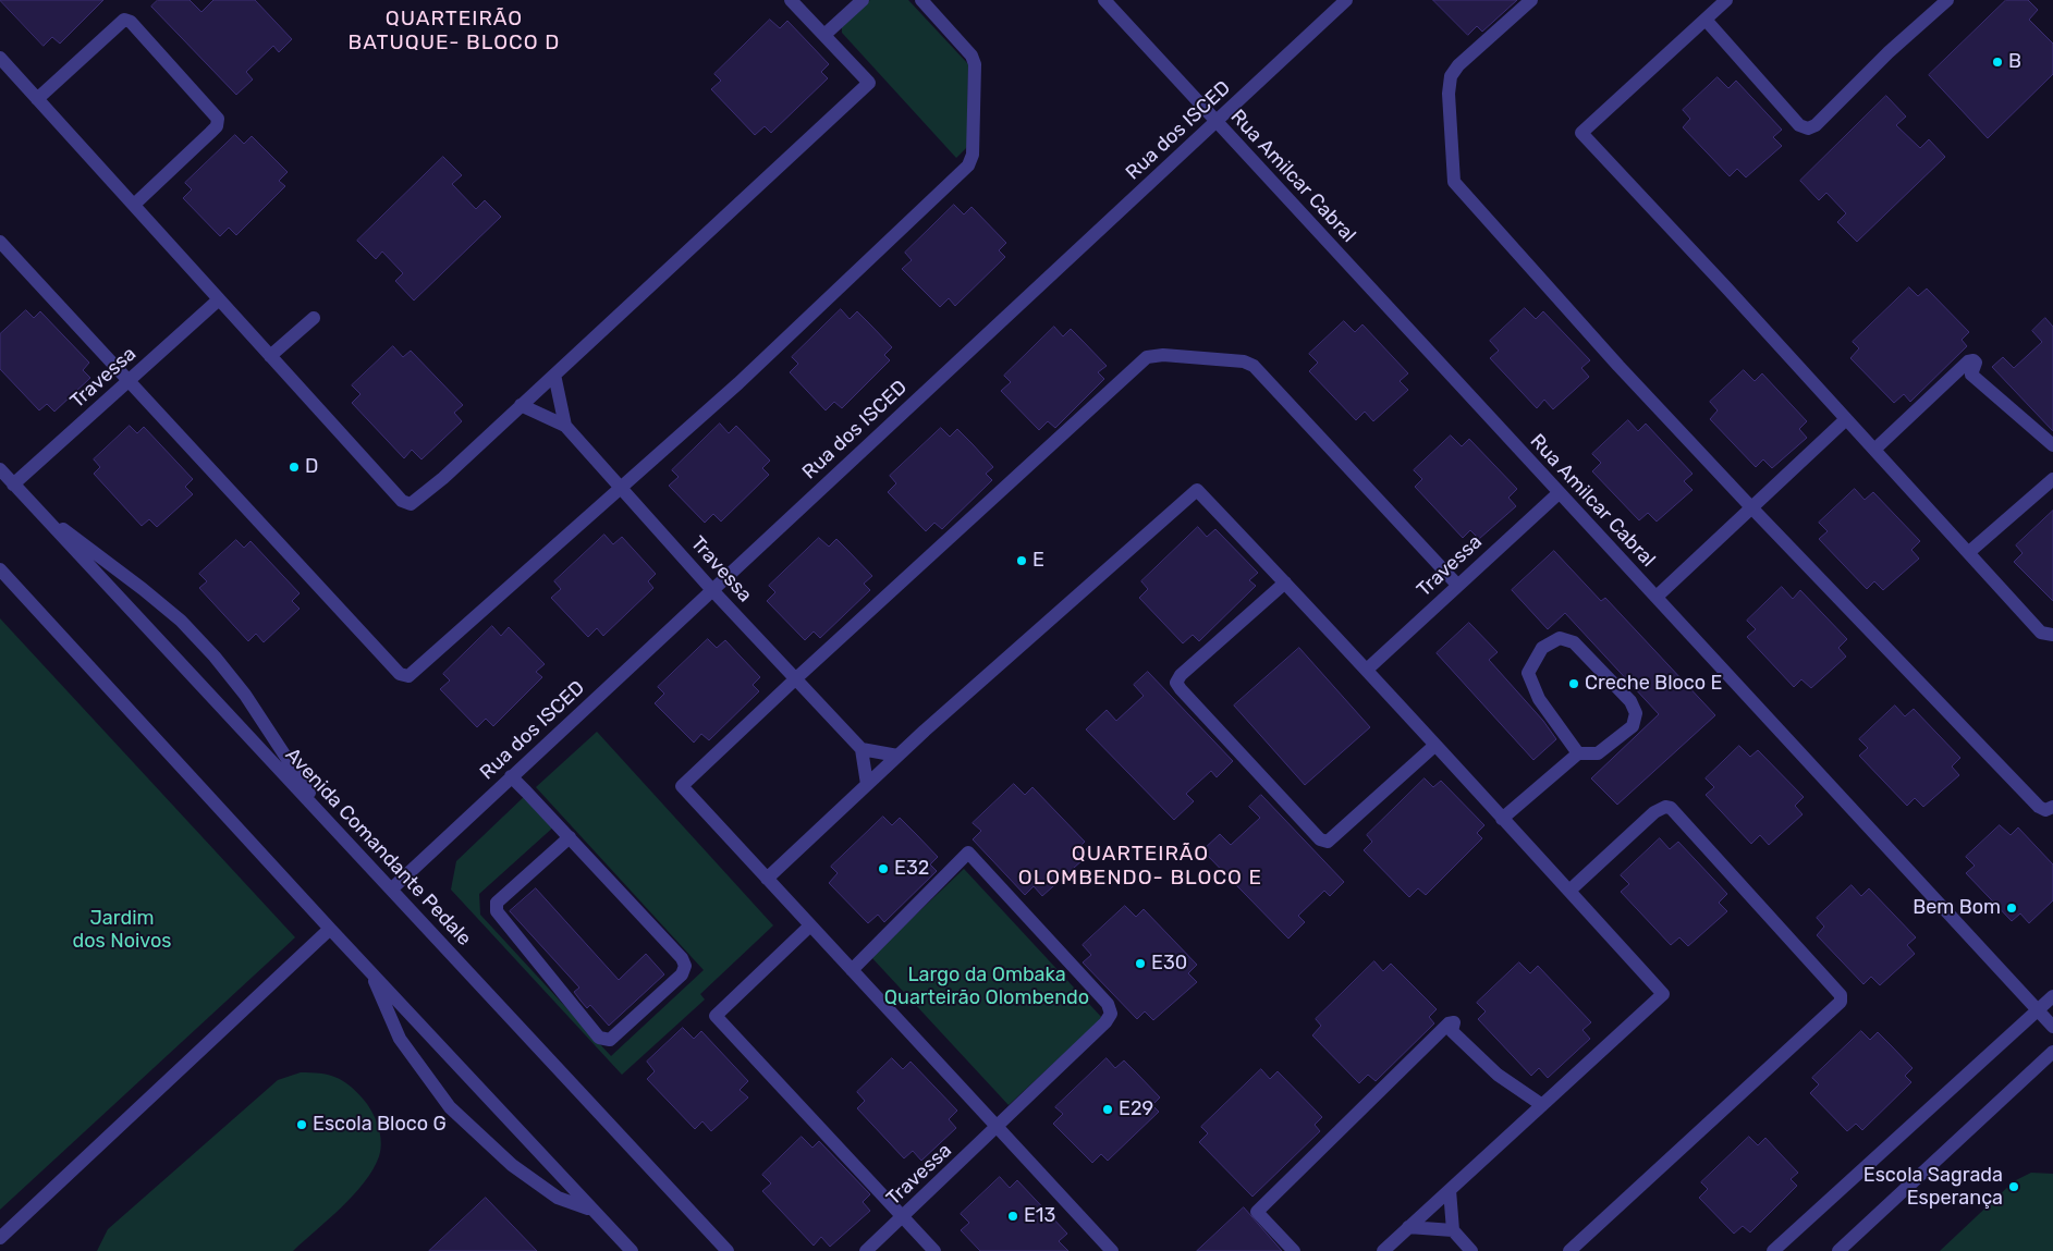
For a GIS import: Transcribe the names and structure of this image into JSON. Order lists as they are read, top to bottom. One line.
{"streets":{"street":["Rua dos ISCED","Rua Amilcar Cabral","Travessa","Avenida Comandante Pedale"]},"crossings":[["Rua dos ISCED","Rua Amilcar Cabral"],["Rua dos ISCED","Travessa"],["Rua dos ISCED","Avenida Comandante Pedale"],["Rua Amilcar Cabral","Travessa"],["Travessa","Avenida Comandante Pedale"]],"districts":["QUARTEIRÃO BATUQUE- BLOCO D","QUARTEIRÃO OLOMBENDO- BLOCO E"],"parks":["Jardim dos Noivos","Largo da Ombaka Quarteirão Olombendo"],"places":["B","D","E","Creche Bloco E","E32","Bem Bom","E30","E29","Escola Bloco G","Escola Sagrada Esperança","E13"]}
